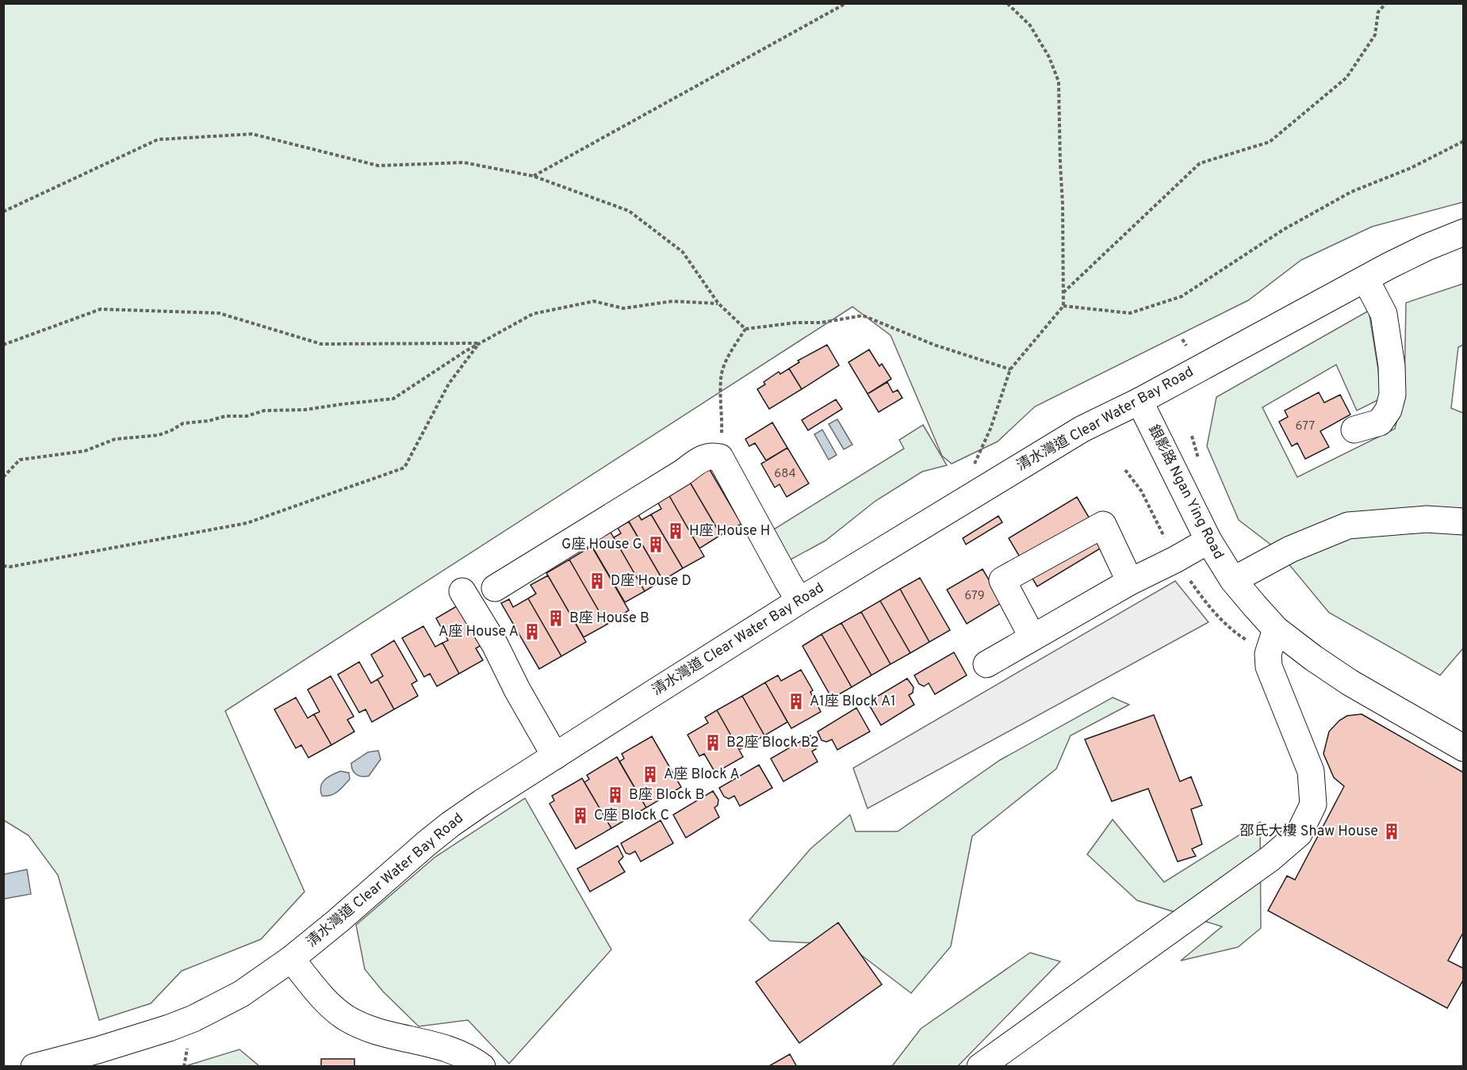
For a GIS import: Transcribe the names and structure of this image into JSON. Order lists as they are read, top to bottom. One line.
{"streets":{"main road":["清水灣道 Clear Water Bay Road","銀影路 Ngan Ying Road"]},"crossings":[["清水灣道 Clear Water Bay Road","銀影路 Ngan Ying Road"]],"places":{"building":["H座 House H","G座 House G","D座 House D","B座 House B","A座 House A","A1座 Block A1","B2座 Block B2","A座 Block A","B座 Block B","C座 Block C","邵氏大樓 Shaw House"]},"house_numbers":["677","684","679"]}
